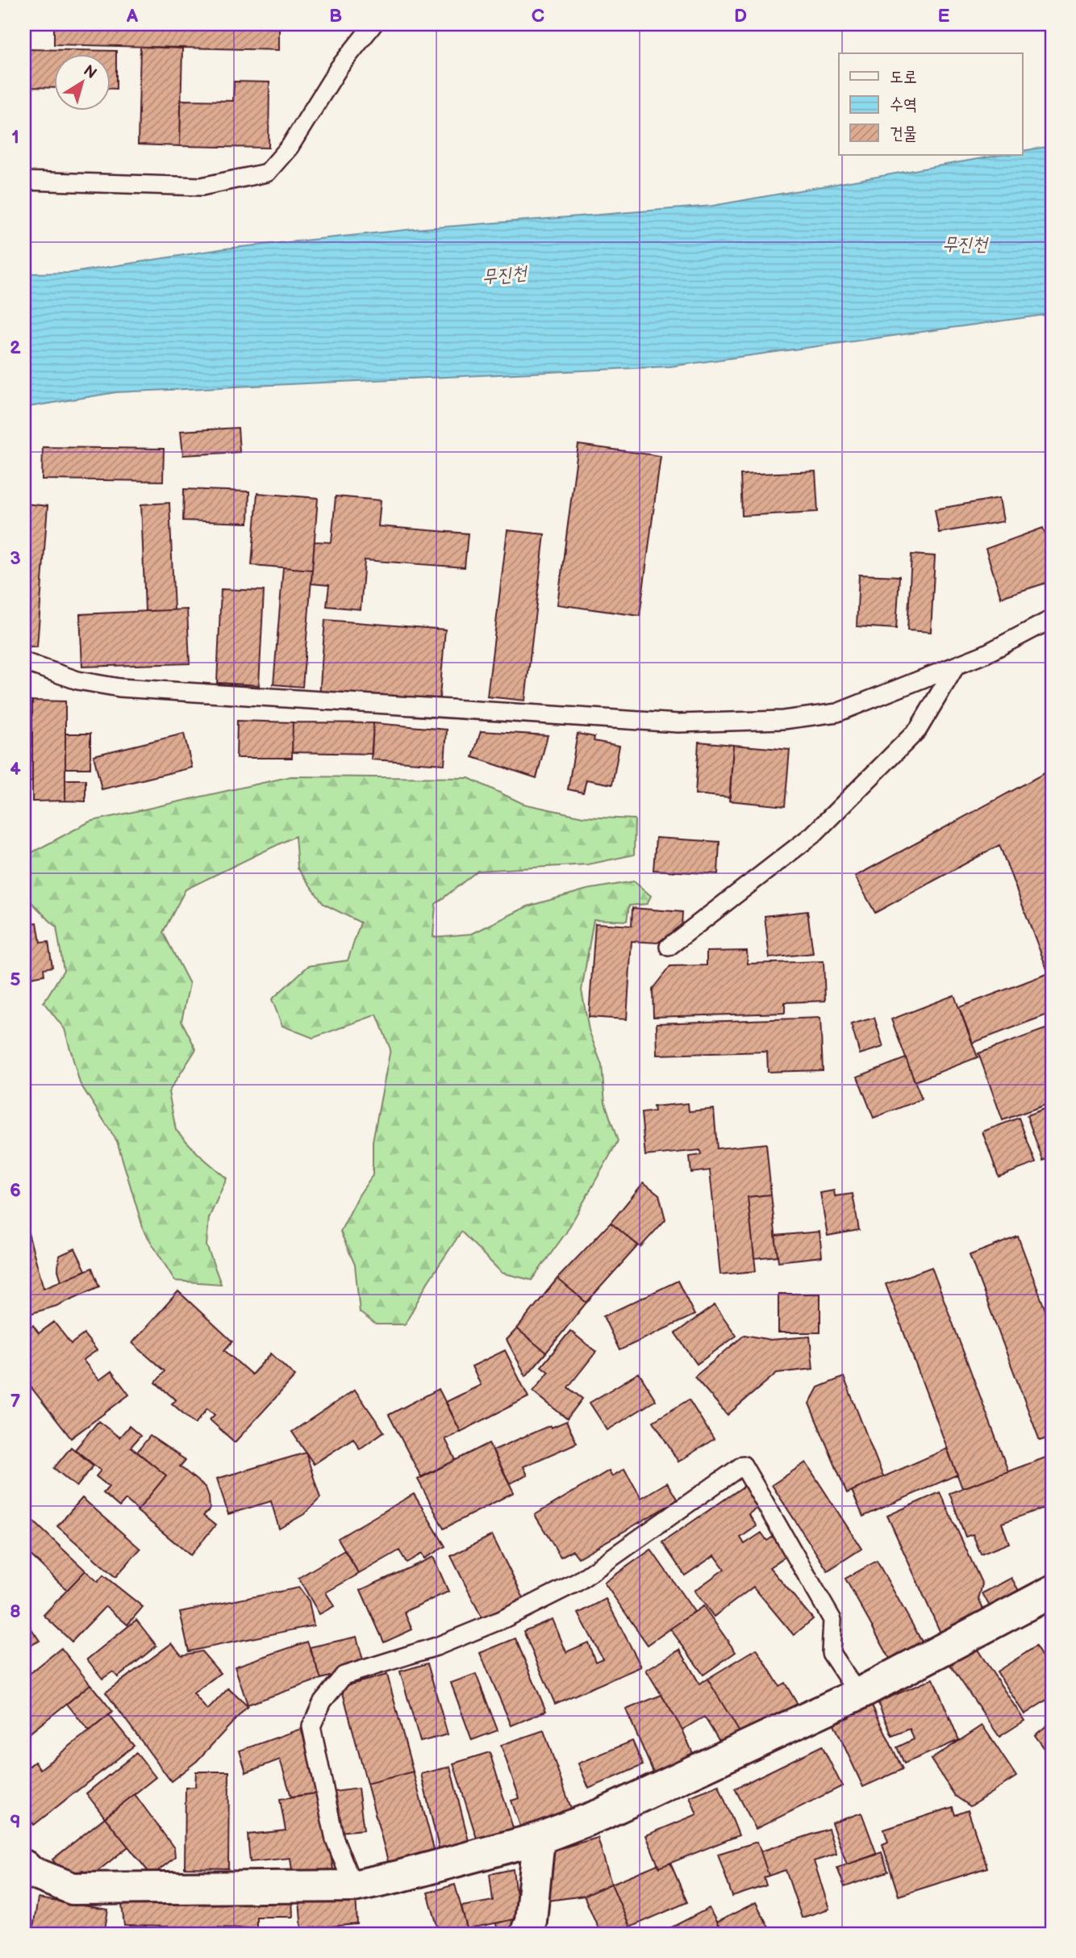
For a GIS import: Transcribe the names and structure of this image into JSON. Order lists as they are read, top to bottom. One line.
{"water":["무진천"],"legend":["도로","수역","건물"],"north":"top right","grid":{"columns":["A","B","C","D","E"],"rows":["1","2","3","4","5","6","7","8","9"]}}
